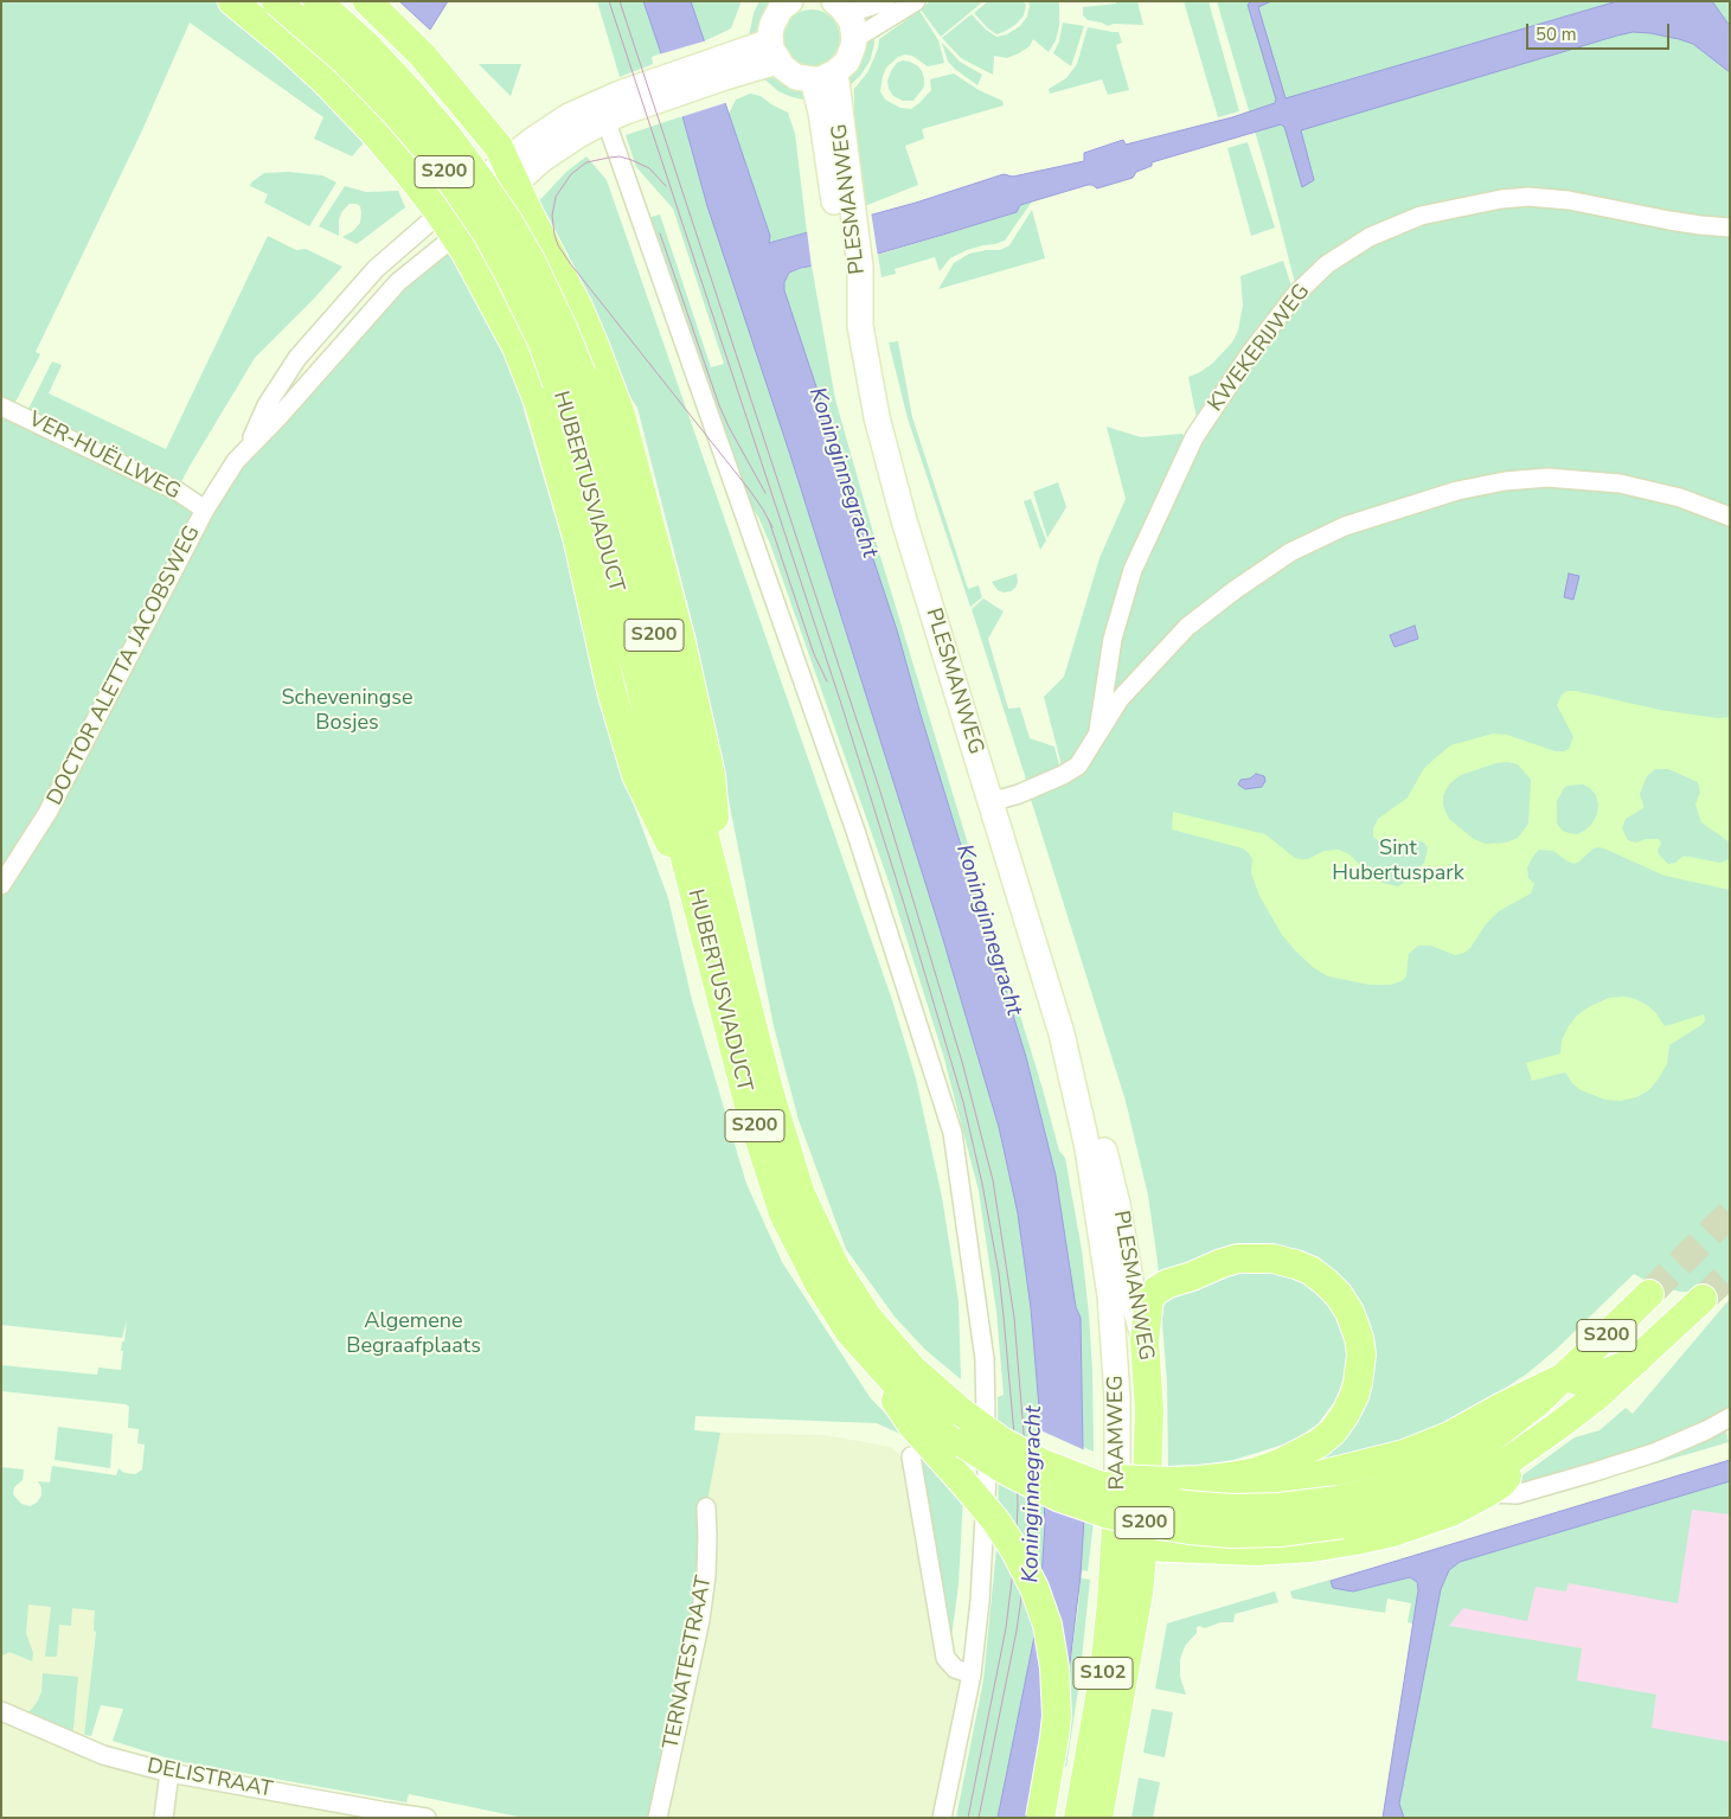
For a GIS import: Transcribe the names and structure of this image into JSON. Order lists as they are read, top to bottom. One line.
{"streets":{"main road":["S200","PLESMANWEG","HUBERTUSVIADUCT","DOCTOR ALETTA JACOBSWEG","RAAMWEG","S102"],"street":["KWEKERIJWEG","VER-HUËLLWEG","TERNATESTRAAT","DELISTRAAT"]},"crossings":[["S200","HUBERTUSVIADUCT"],["PLESMANWEG","RAAMWEG"],["PLESMANWEG","S102"],["VER-HUËLLWEG","DOCTOR ALETTA JACOBSWEG"]],"water":["Koninginnegracht"],"parks":["Scheveningse Bosjes","Sint Hubertuspark","Algemene Begraafplaats"],"scale_bar":"50 m"}
